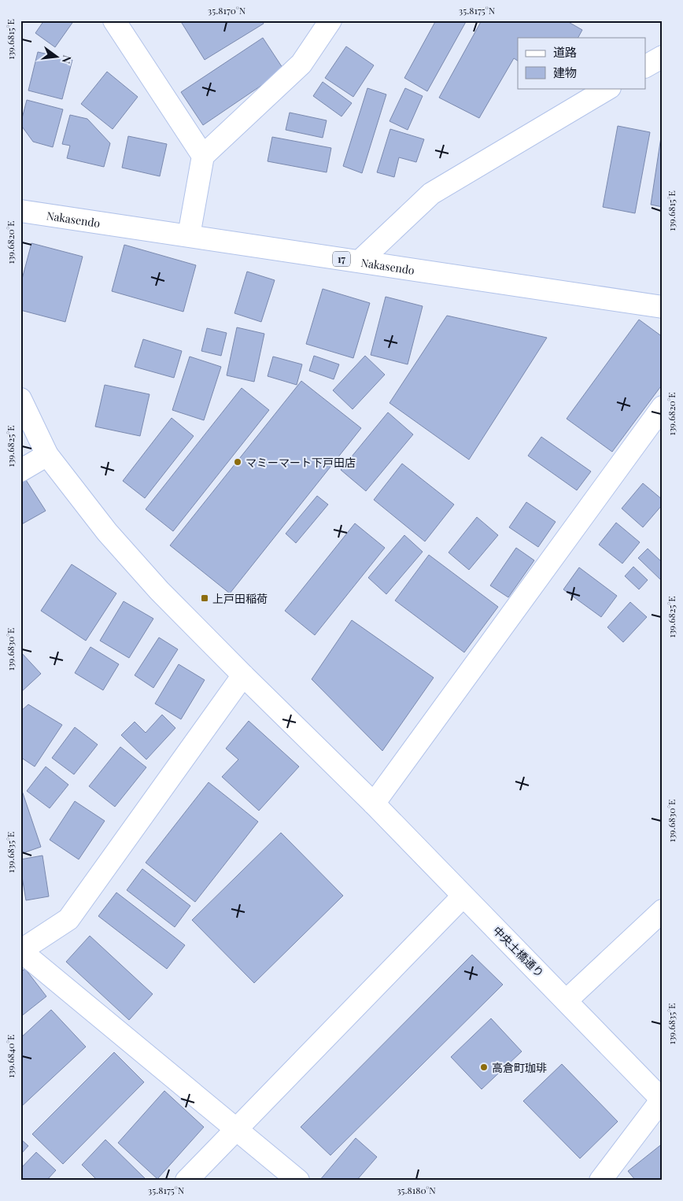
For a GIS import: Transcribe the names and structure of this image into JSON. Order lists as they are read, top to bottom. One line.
{"streets":{"main road":["Nakasendo","17","中央土橋通り"]},"places":{"other":["マミーマート下戸田店","高倉町珈琲"],"transit":["上戸田稲荷"]},"legend":["道路","建物"],"north":"right","coordinates":["35.8170°N","35.8175°N","139.6815°E","139.6820°E","139.6825°E","139.6830°E","139.6835°E","139.6840°E","35.8180°N"]}
